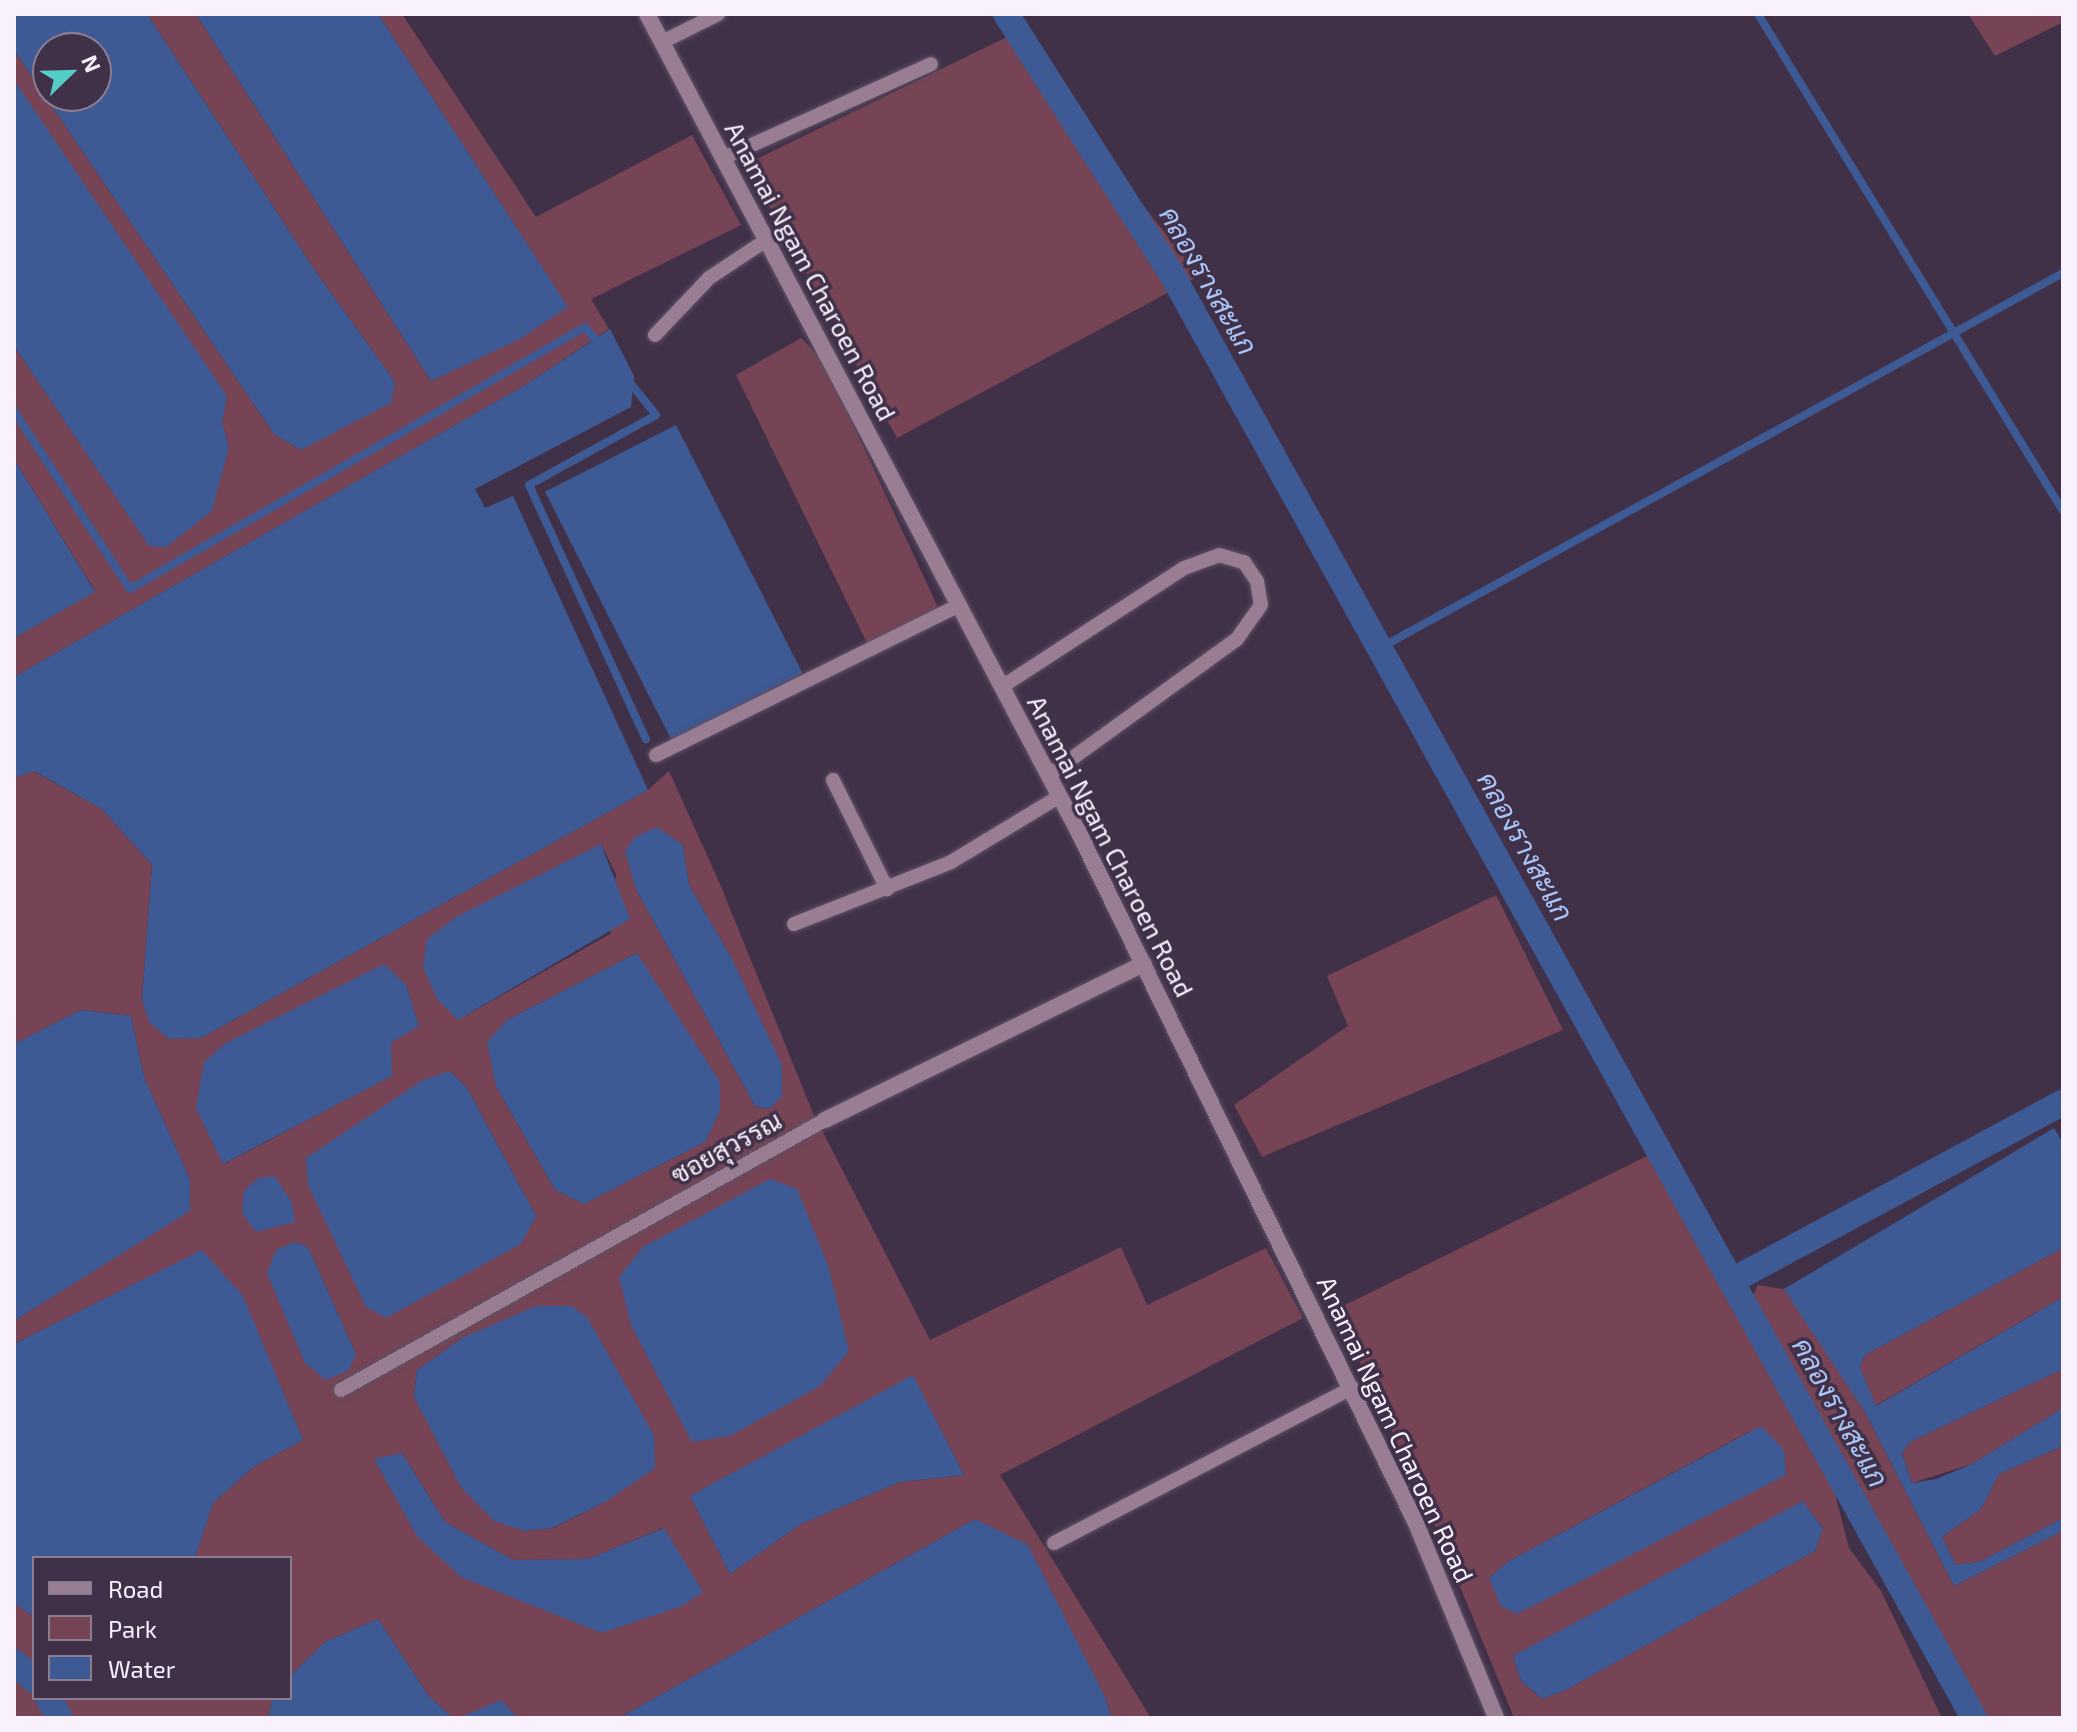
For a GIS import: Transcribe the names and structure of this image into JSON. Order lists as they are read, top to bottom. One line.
{"streets":{"street":["Anamai Ngam Charoen Road","ซอยสุวรรณ"]},"crossings":[["Anamai Ngam Charoen Road","ซอยสุวรรณ"]],"water":["คลองรางสะแก"],"legend":["Road","Park","Water"],"north":"top right"}
